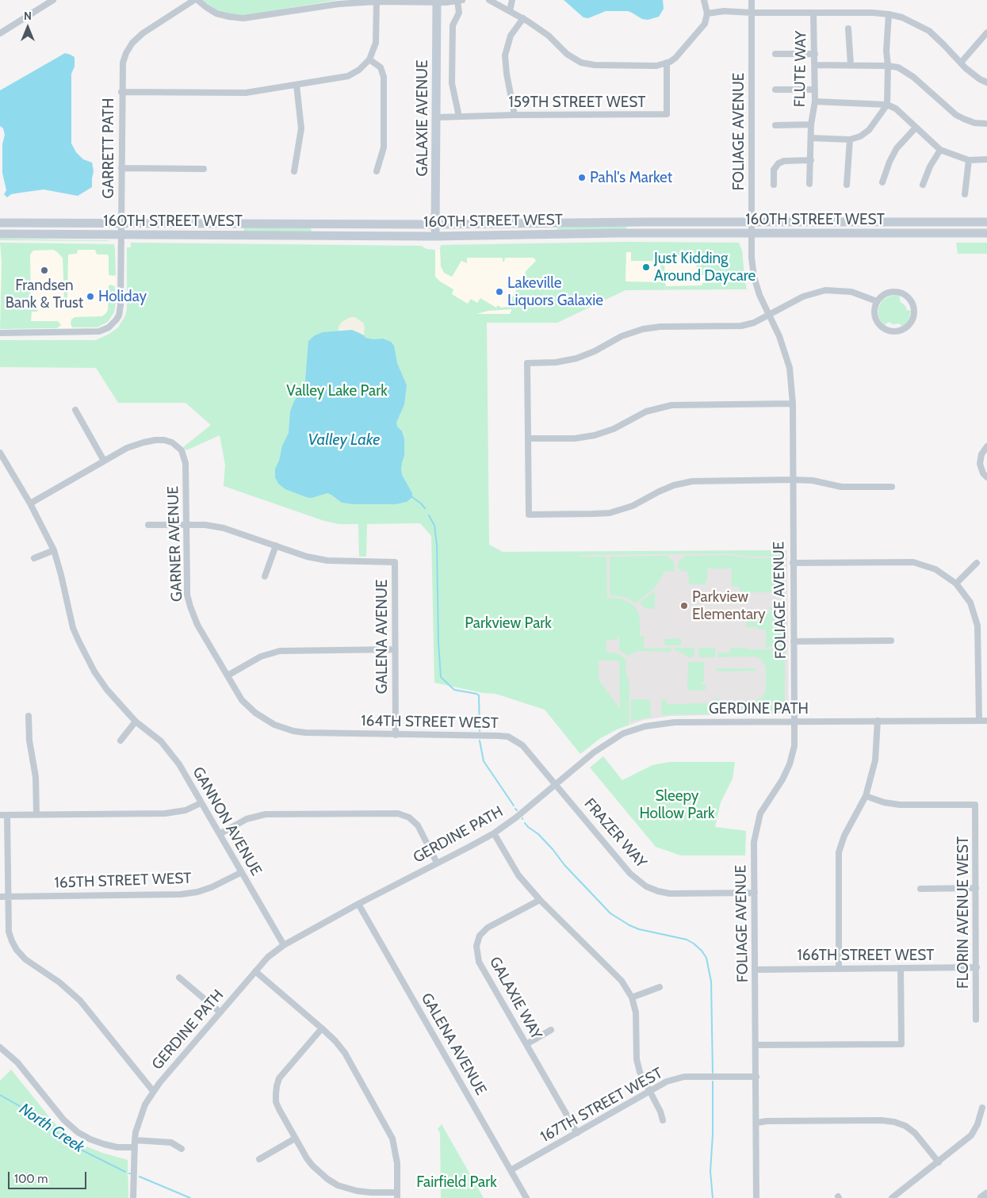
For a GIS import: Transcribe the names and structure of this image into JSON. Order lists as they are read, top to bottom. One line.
{"streets":{"main road":["GALAXIE AVENUE","160TH STREET WEST"],"street":["FLUTE WAY","159TH STREET WEST","FOLIAGE AVENUE","GARRETT PATH","GARNER AVENUE","GALENA AVENUE","GERDINE PATH","164TH STREET WEST","GANNON AVENUE","FRAZER WAY","165TH STREET WEST","FLORIN AVENUE WEST","166TH STREET WEST","GALAXIE WAY","167TH STREET WEST"]},"crossings":[["159TH STREET WEST","GALAXIE AVENUE"],["GALAXIE AVENUE","160TH STREET WEST"],["FOLIAGE AVENUE","160TH STREET WEST"],["FOLIAGE AVENUE","GERDINE PATH"],["FOLIAGE AVENUE","FRAZER WAY"],["FOLIAGE AVENUE","166TH STREET WEST"],["FOLIAGE AVENUE","167TH STREET WEST"],["GARRETT PATH","160TH STREET WEST"],["GARNER AVENUE","164TH STREET WEST"],["GALENA AVENUE","GERDINE PATH"],["GALENA AVENUE","164TH STREET WEST"],["GALENA AVENUE","167TH STREET WEST"],["GERDINE PATH","164TH STREET WEST"],["GERDINE PATH","GANNON AVENUE"],["GERDINE PATH","FRAZER WAY"],["164TH STREET WEST","FRAZER WAY"],["GANNON AVENUE","165TH STREET WEST"],["FLORIN AVENUE WEST","166TH STREET WEST"],["GALAXIE WAY","167TH STREET WEST"]],"water":["Valley Lake","North Creek"],"parks":["Valley Lake Park","Parkview Park","Sleepy Hollow Park","Fairfield Park"],"places":["Pahl's Market","Just Kidding Around Daycare","Frandsen Bank & Trust","Lakeville Liquors Galaxie","Holiday","Parkview Elementary"],"scale_bar":"100 m","north":"top"}
